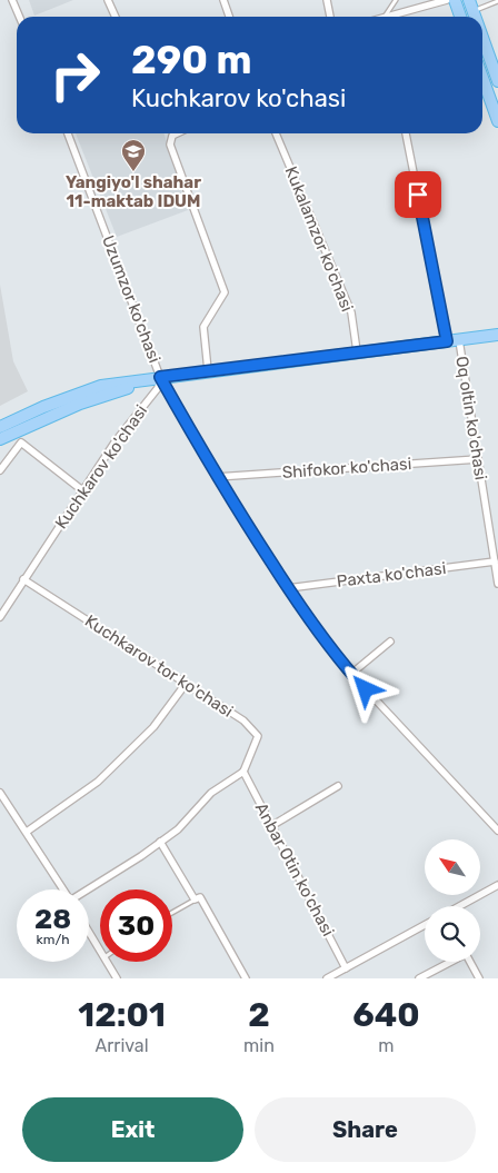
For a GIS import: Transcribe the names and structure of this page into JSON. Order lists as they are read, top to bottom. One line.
{"streets":{"street":["Kukalamzor ko'chasi","Uzumzor ko'chasi","Oq oltin ko'chasi","Kuchkarov ko'chasi","Shifokor ko'chasi","Paxta ko'chasi","Kuchkarov tor ko'chasi","Anbar Otin ko'chasi"]},"crossings":[["Uzumzor ko'chasi","Kuchkarov ko'chasi"],["Uzumzor ko'chasi","Shifokor ko'chasi"],["Uzumzor ko'chasi","Paxta ko'chasi"],["Oq oltin ko'chasi","Shifokor ko'chasi"],["Oq oltin ko'chasi","Paxta ko'chasi"],["Kuchkarov ko'chasi","Kuchkarov tor ko'chasi"],["Kuchkarov tor ko'chasi","Anbar Otin ko'chasi"]],"places":{"school or university":["Yangiyo'l shahar 11-maktab IDUM"]},"north":"top left","page":{"turn":["290 m","Kuchkarov ko'chasi"],"speed":"28 km/h","limit":"30","eta":["12:01","Arrival","2","min","640","m"],"buttons":["Exit","Share"]}}
